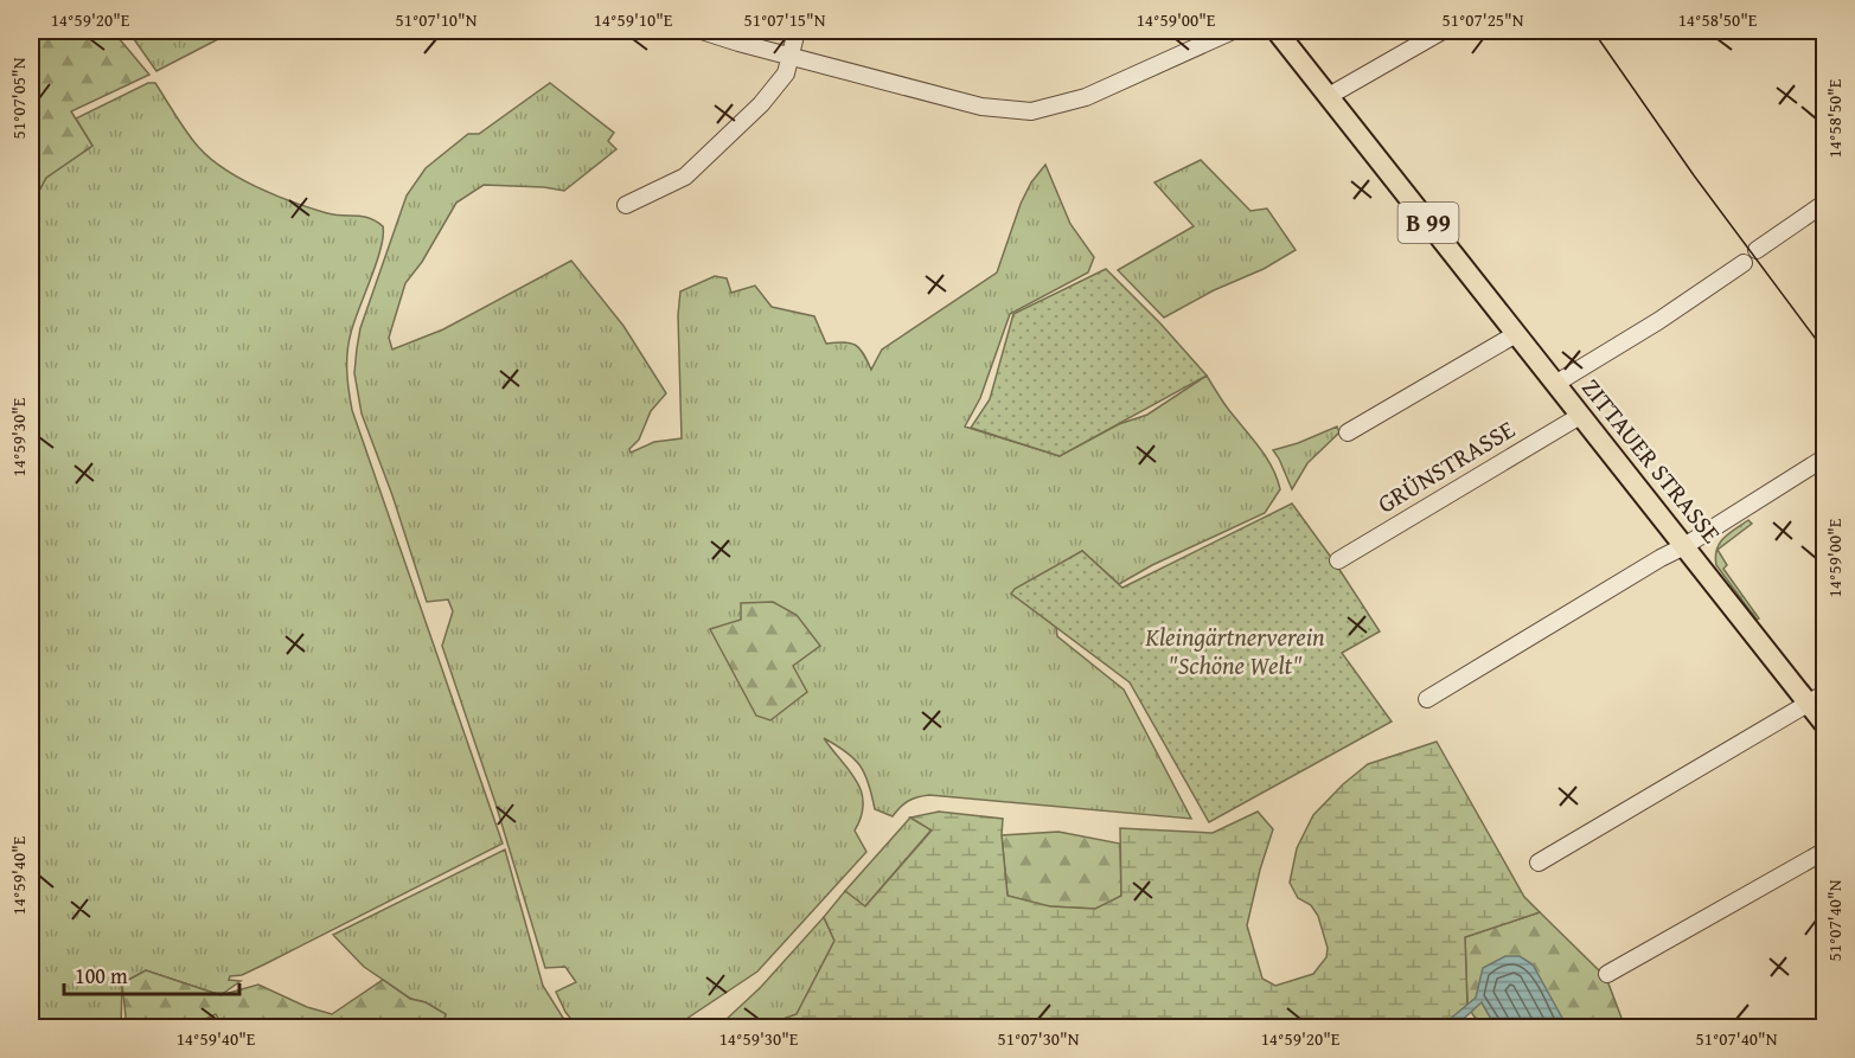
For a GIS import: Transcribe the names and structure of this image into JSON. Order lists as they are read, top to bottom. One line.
{"streets":{"main road":["B 99","ZITTAUER STRASSE"],"street":["GRÜNSTRASSE"]},"crossings":[["ZITTAUER STRASSE","GRÜNSTRASSE"]],"parks":["Kleingärtnerverein \"Schöne Welt\""],"scale_bar":"100 m","coordinates":["14°59'20\"E","51°07'10\"N","14°59'10\"E","51°07'15\"N","14°59'00\"E","51°07'25\"N","14°58'50\"E","51°07'05\"N","14°59'30\"E","14°59'40\"E","51°07'40\"N","51°07'30\"N"]}
